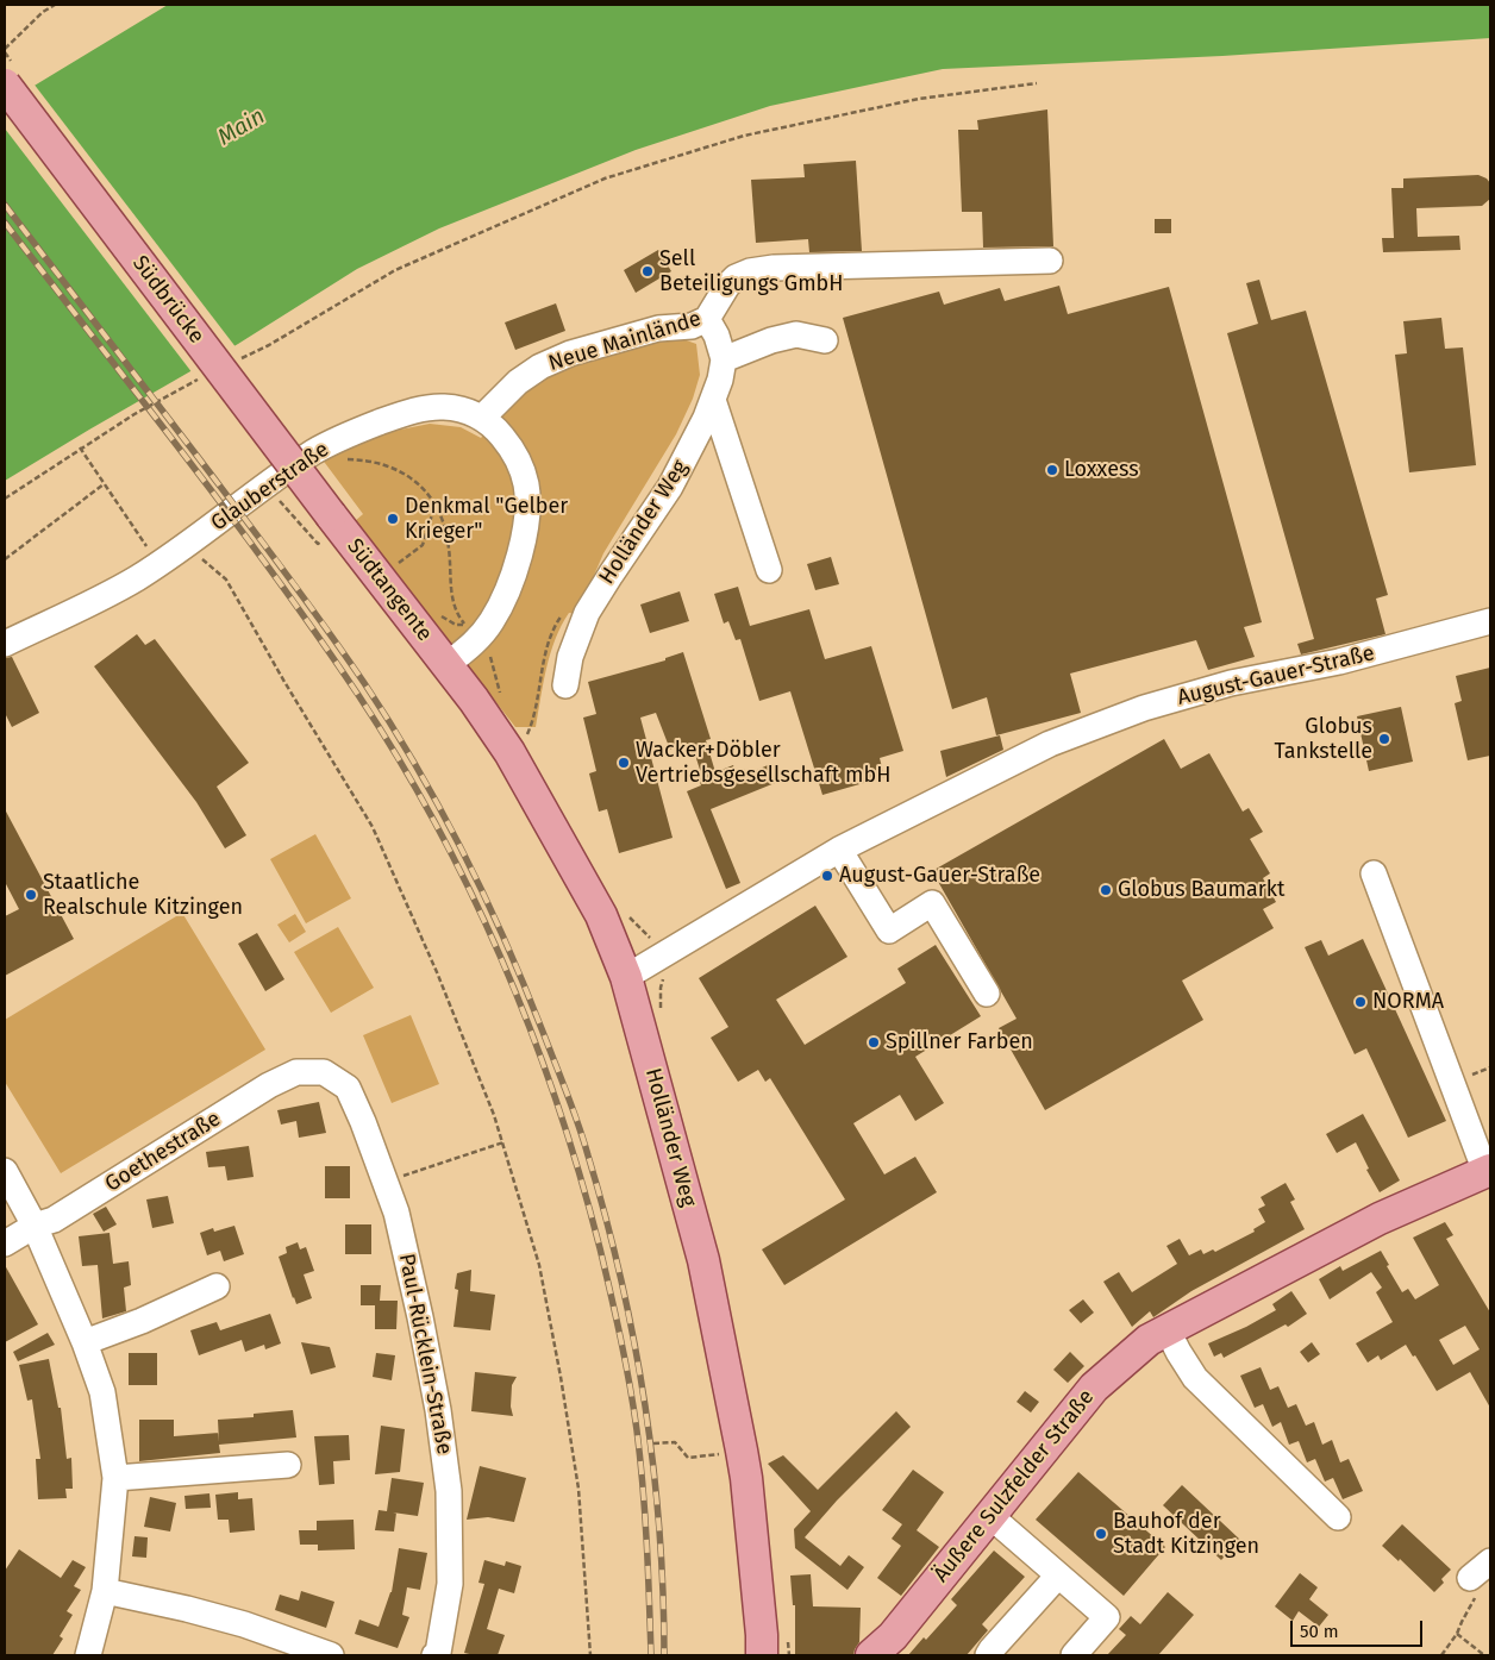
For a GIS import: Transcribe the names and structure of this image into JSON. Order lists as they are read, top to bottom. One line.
{"streets":{"main road":["Südbrücke","Holländer Weg","Südtangente","Äußere Sulzfelder Straße"],"street":["Neue Mainlände","Glauberstraße","August-Gauer-Straße","Goethestraße","Paul-Rücklein-Straße"]},"crossings":[["Südbrücke","Südtangente"],["Neue Mainlände","Glauberstraße"],["Glauberstraße","Holländer Weg"],["Glauberstraße","Südtangente"],["Holländer Weg","Südtangente"],["Holländer Weg","August-Gauer-Straße"],["Goethestraße","Paul-Rücklein-Straße"]],"water":["Main"],"places":["Sell Beteiligungs GmbH","Loxxess","Denkmal \"Gelber Krieger\"","Globus Tankstelle","Wacker+Döbler Vertriebsgesellschaft mbH","August-Gauer-Straße","Globus Baumarkt","Staatliche Realschule Kitzingen","NORMA","Spillner Farben","Bauhof der Stadt Kitzingen"],"scale_bar":"50 m"}
